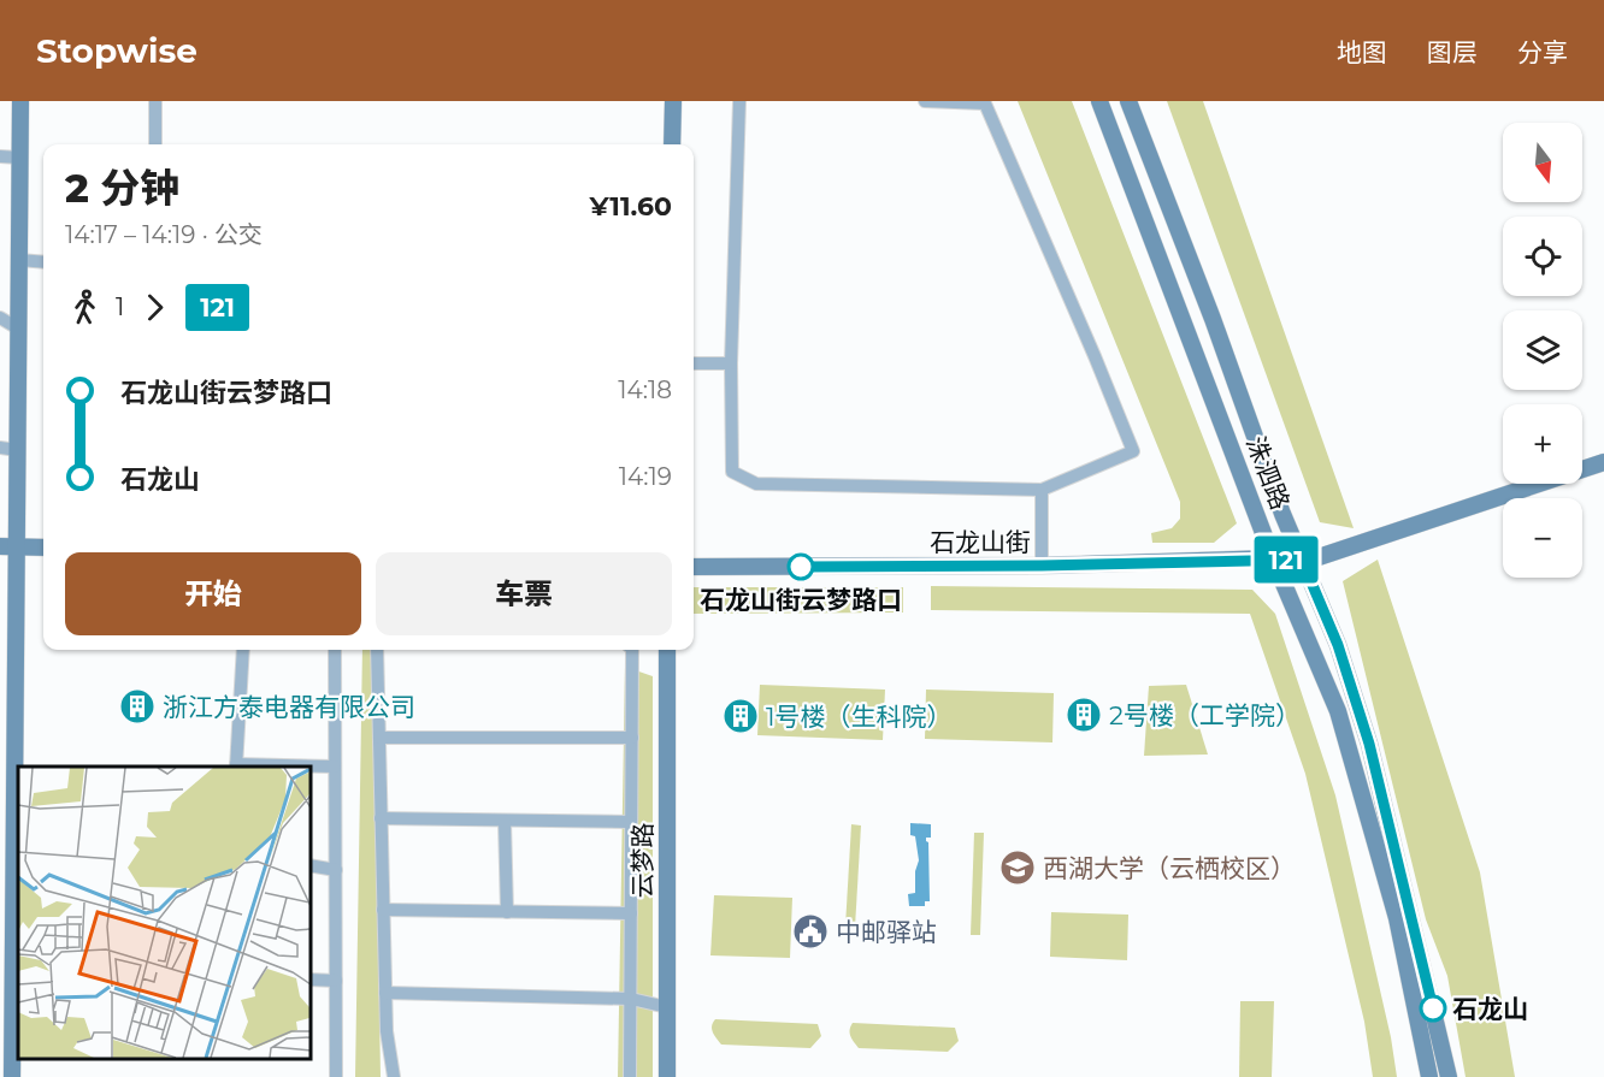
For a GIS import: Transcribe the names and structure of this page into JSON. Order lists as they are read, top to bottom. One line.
{"streets":{"street":["洙泗路","石龙山街","云梦路"]},"crossings":[["洙泗路","石龙山街"]],"places":{"other":["石龙山街云梦路口","石龙山"],"building":["浙江方泰电器有限公司","2号楼（工学院）","1号楼（生科院）"],"school or university":["西湖大学（云栖校区）"],"public building":["中邮驿站"]},"lines":["bus line 121"],"north":"bottom","page":{"header":"Stopwise","nav":["地图","图层","分享"],"on_map":"121","map_buttons":["+","−"],"heading":["2 分钟","14:17 – 14:19 · 公交","¥11.60"],"legs":["1","121"],"list":[{"name":"石龙山街云梦路口","value":"14:18"},{"name":"石龙山","value":"14:19"}],"buttons":["开始","车票"]}}
